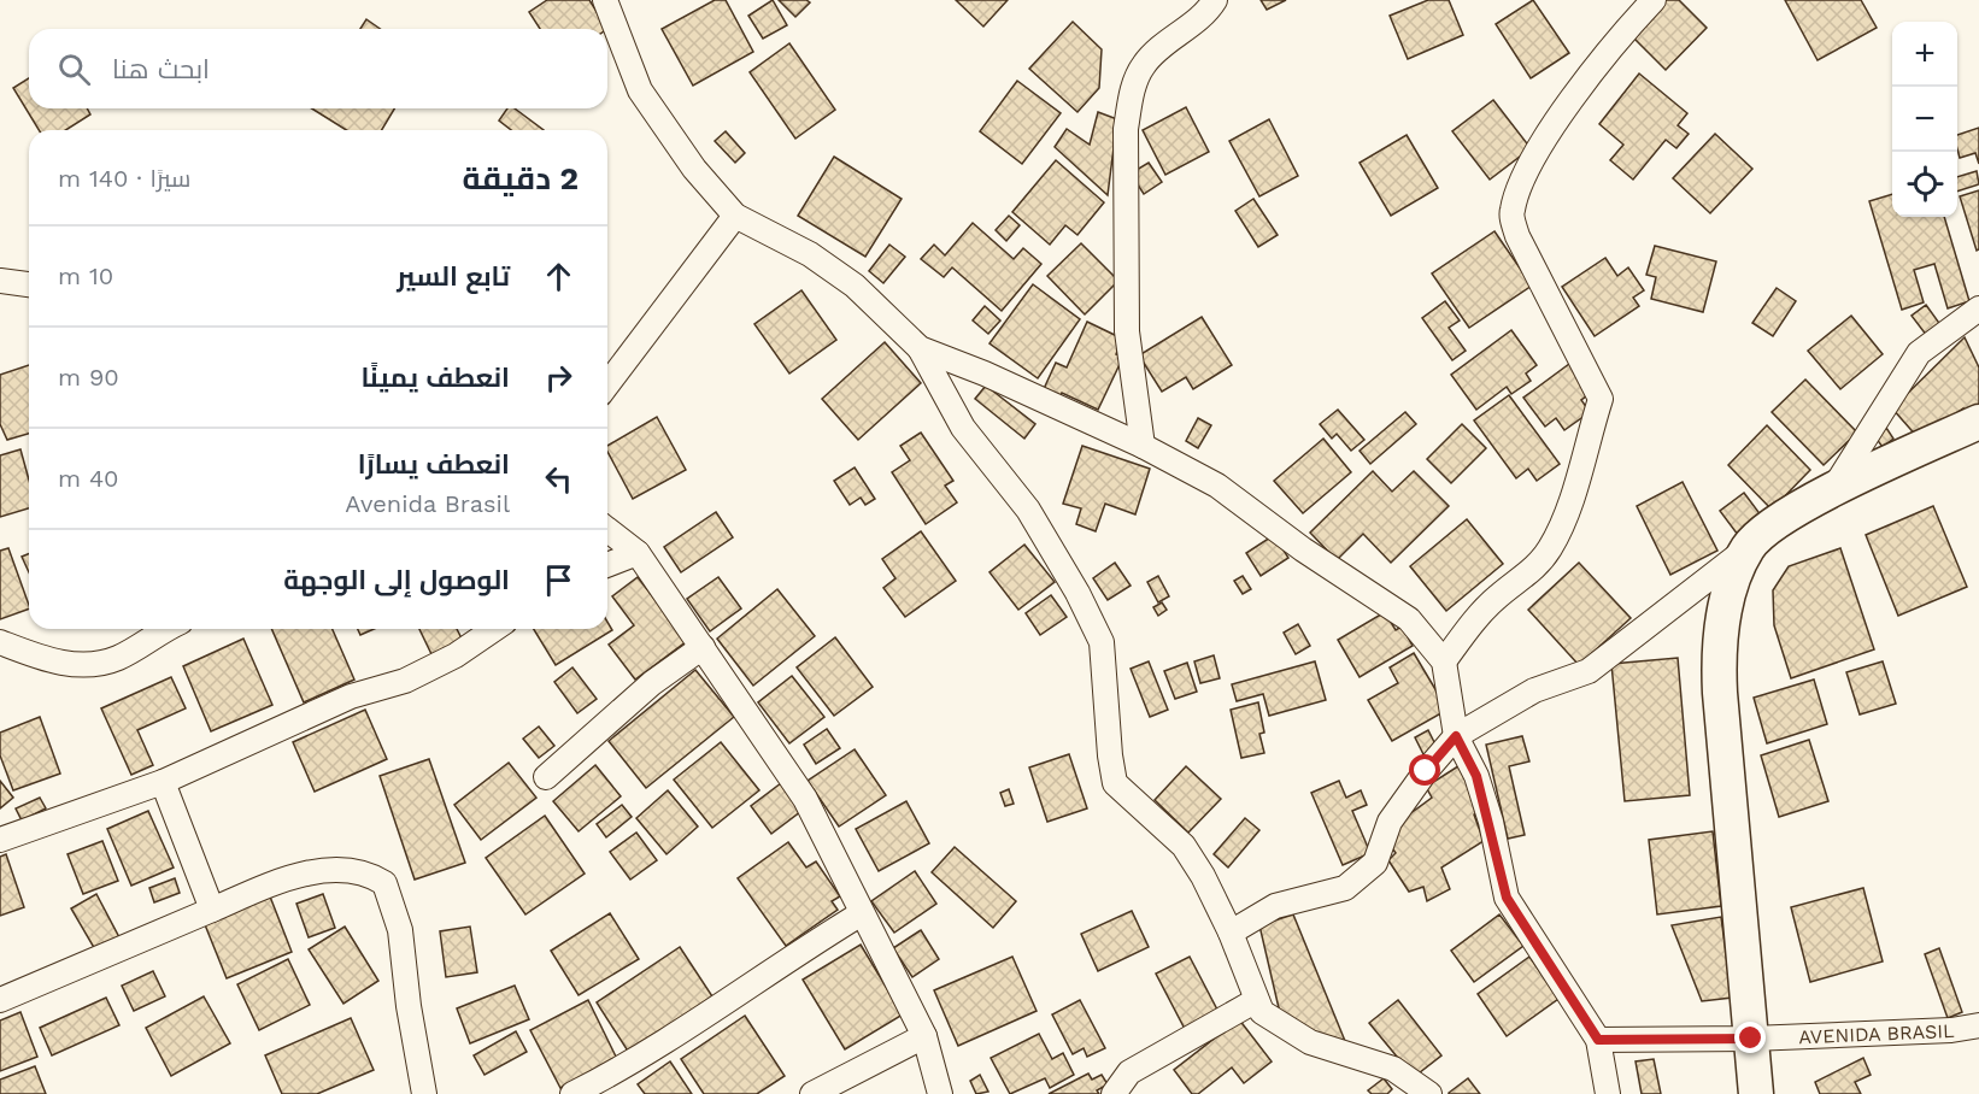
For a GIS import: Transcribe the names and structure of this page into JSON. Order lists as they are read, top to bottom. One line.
{"streets":{"street":["AVENIDA BRASIL"]},"page":{"map_buttons":["+","−"],"search":"ابحث هنا","heading":["2 دقيقة","سيرًا · 140 m"],"list":[["تابع السير","10 m"],["انعطف يمينًا","90 m"],["انعطف يسارًا","Avenida Brasil","40 m"],"الوصول إلى الوجهة"]}}
